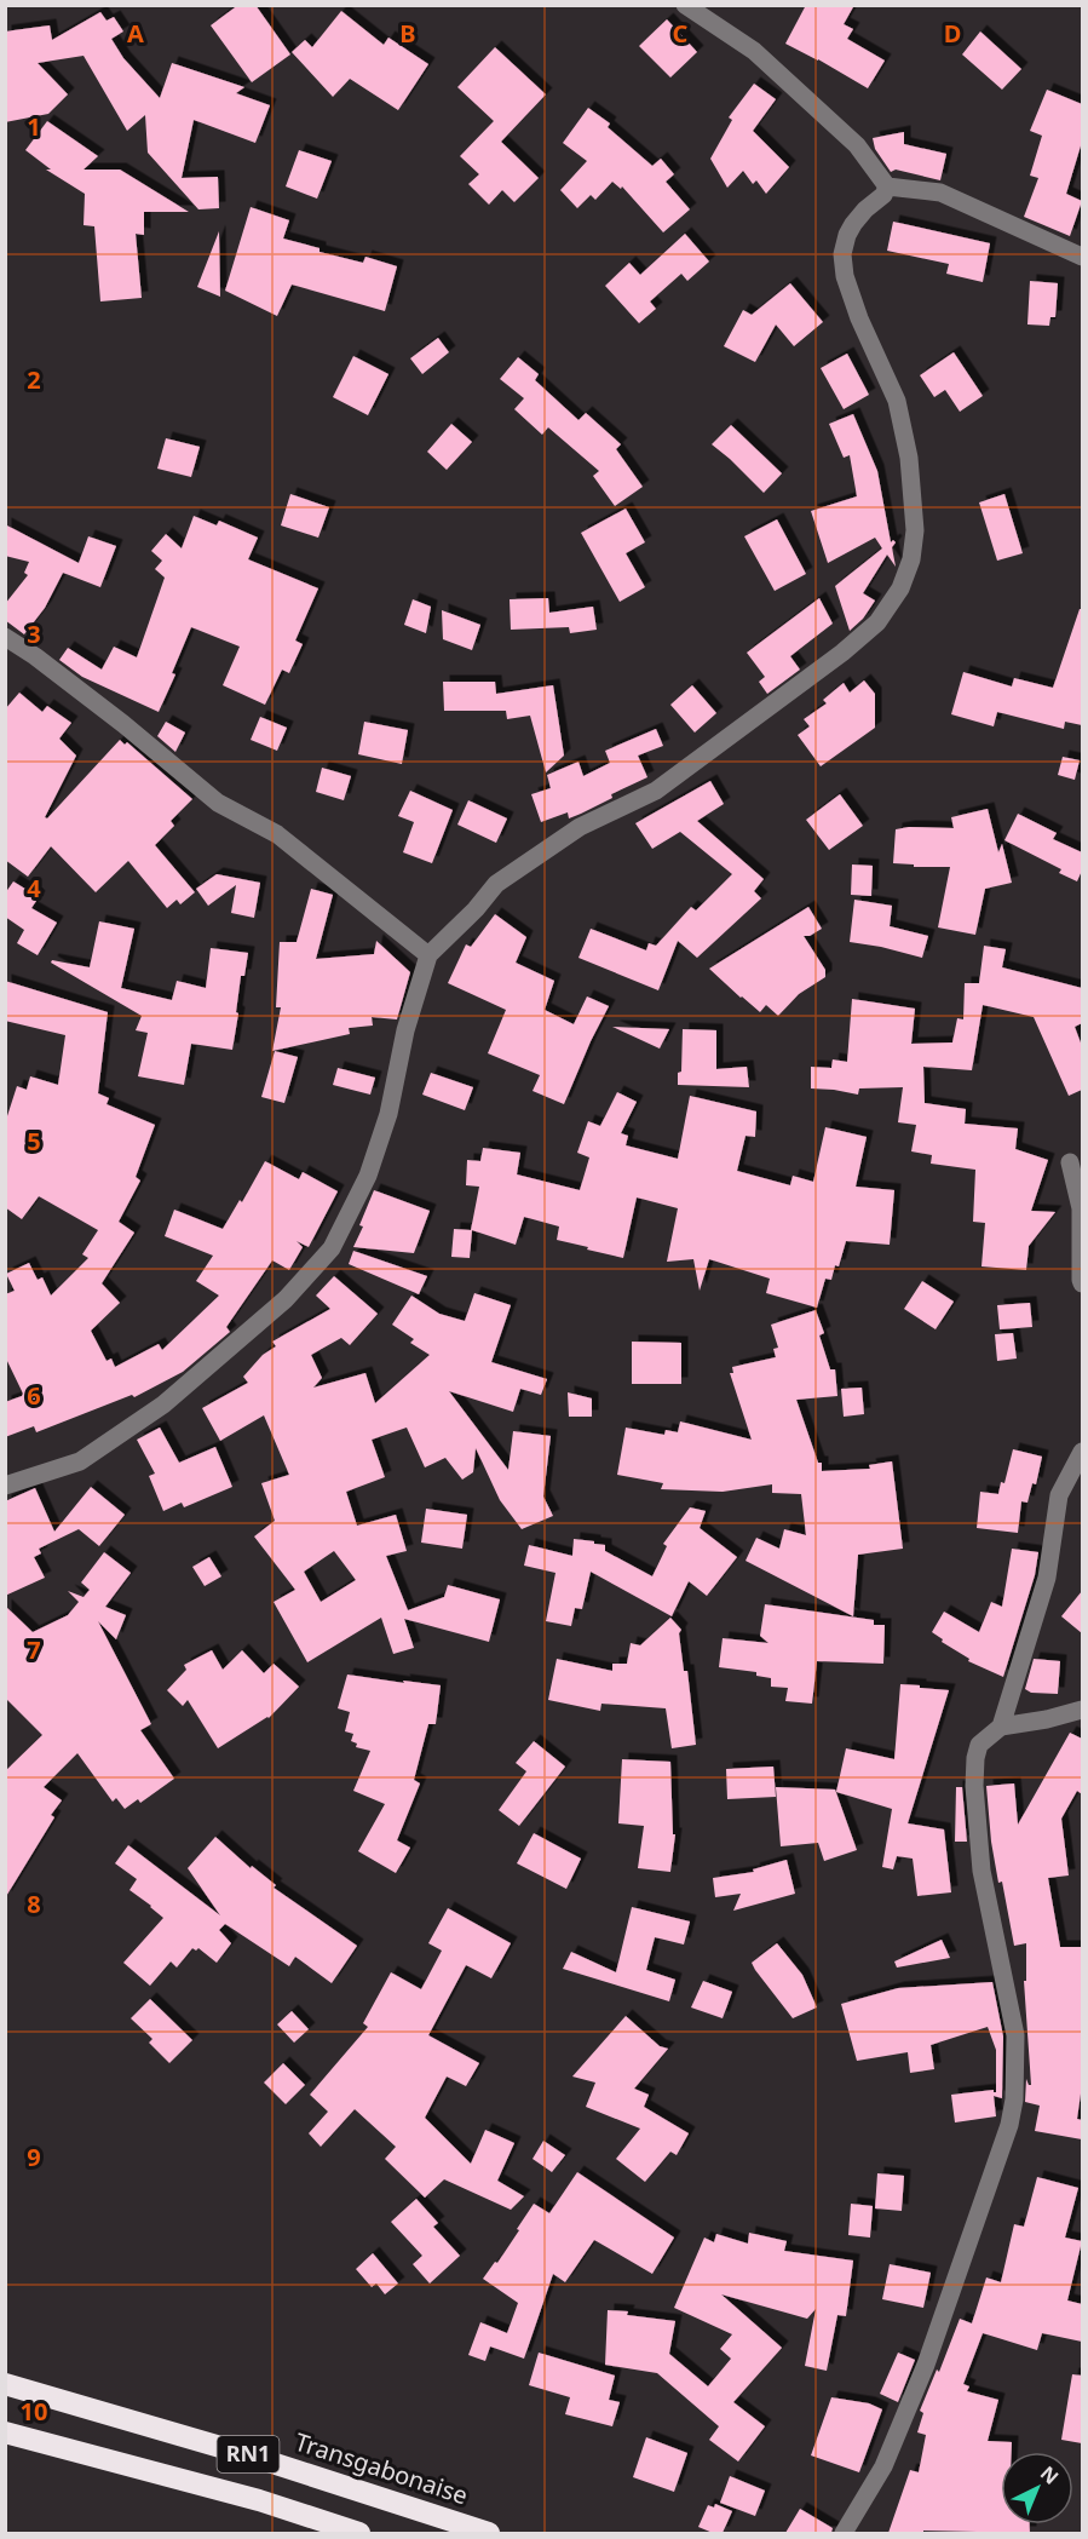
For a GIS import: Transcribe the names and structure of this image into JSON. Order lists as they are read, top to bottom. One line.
{"streets":{"highway":["RN1","Transgabonaise"]},"north":"top right","grid":{"columns":["A","B","C","D"],"rows":["1","2","3","4","5","6","7","8","9","10"]}}
